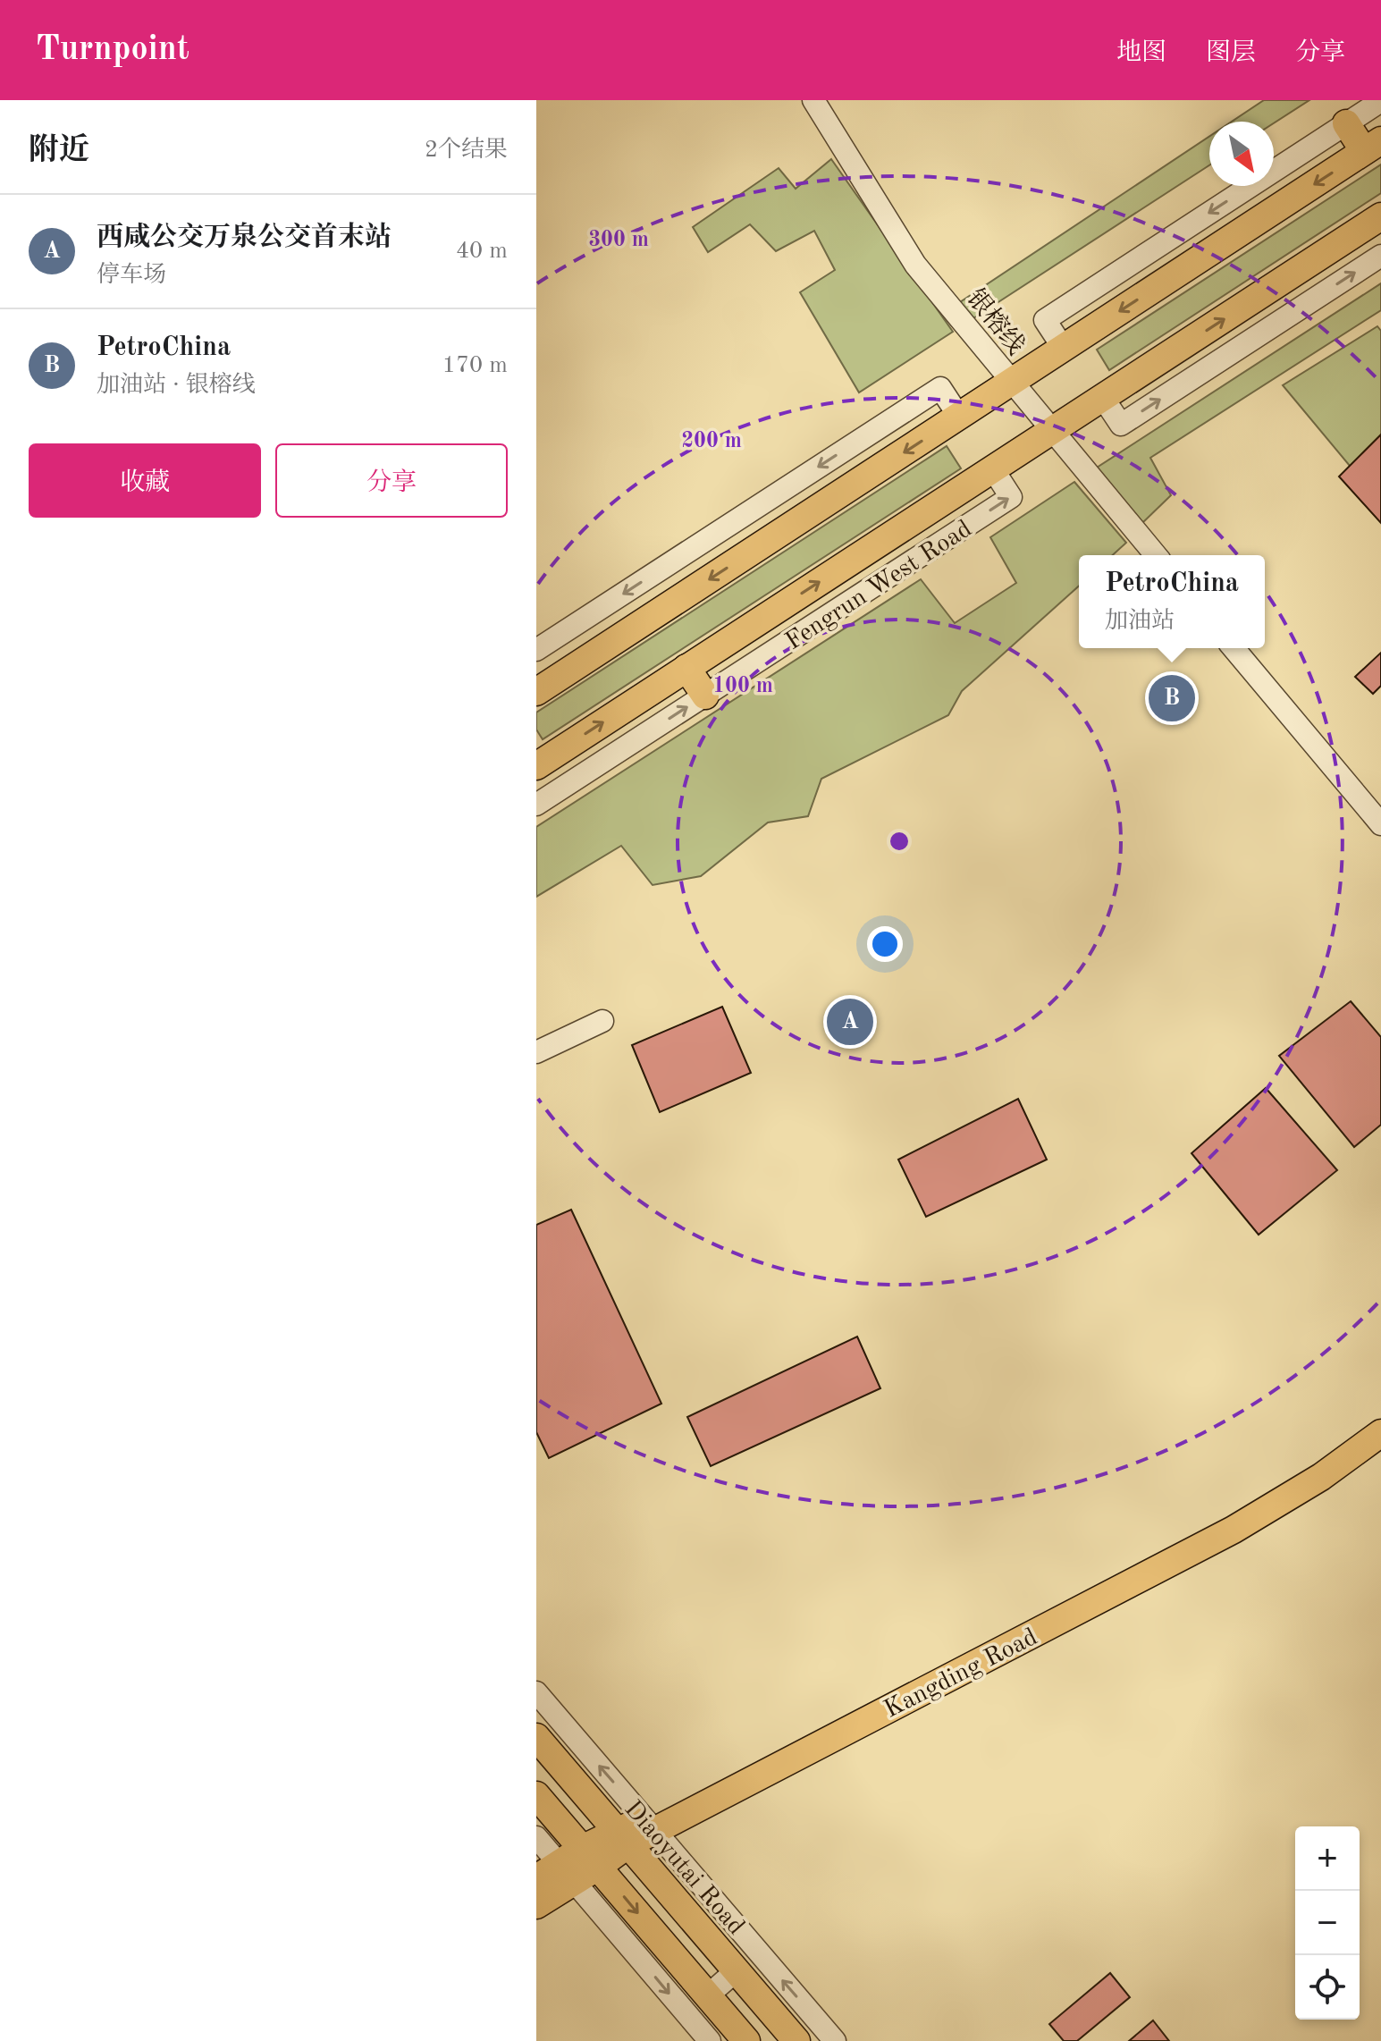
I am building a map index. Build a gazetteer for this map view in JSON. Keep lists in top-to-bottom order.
{
  "streets": {
    "main road": ["Fengrun West Road", "Kangding Road", "Diaoyutai Road"],
    "street": ["银榕线"]
  },
  "crossings": [
    ["银榕线", "Fengrun West Road"],
    ["Kangding Road", "Diaoyutai Road"]
  ],
  "north": "bottom right",
  "page": {
    "header": "Turnpoint",
    "nav": ["地图", "图层", "分享"],
    "heading": ["附近", "2个结果"],
    "list": [
      {
        "mark": "A",
        "name": "西咸公交万泉公交首末站",
        "note": "停车场",
        "value": "40 m"
      },
      {
        "mark": "B",
        "name": "PetroChina",
        "note": "加油站 · 银榕线",
        "value": "170 m"
      }
    ],
    "buttons": ["收藏", "分享"],
    "popup": ["PetroChina", "加油站"],
    "pins": ["B", "A"],
    "map_buttons": ["+", "−"]
  },
  "rings": ["300 m", "200 m", "100 m"]
}
